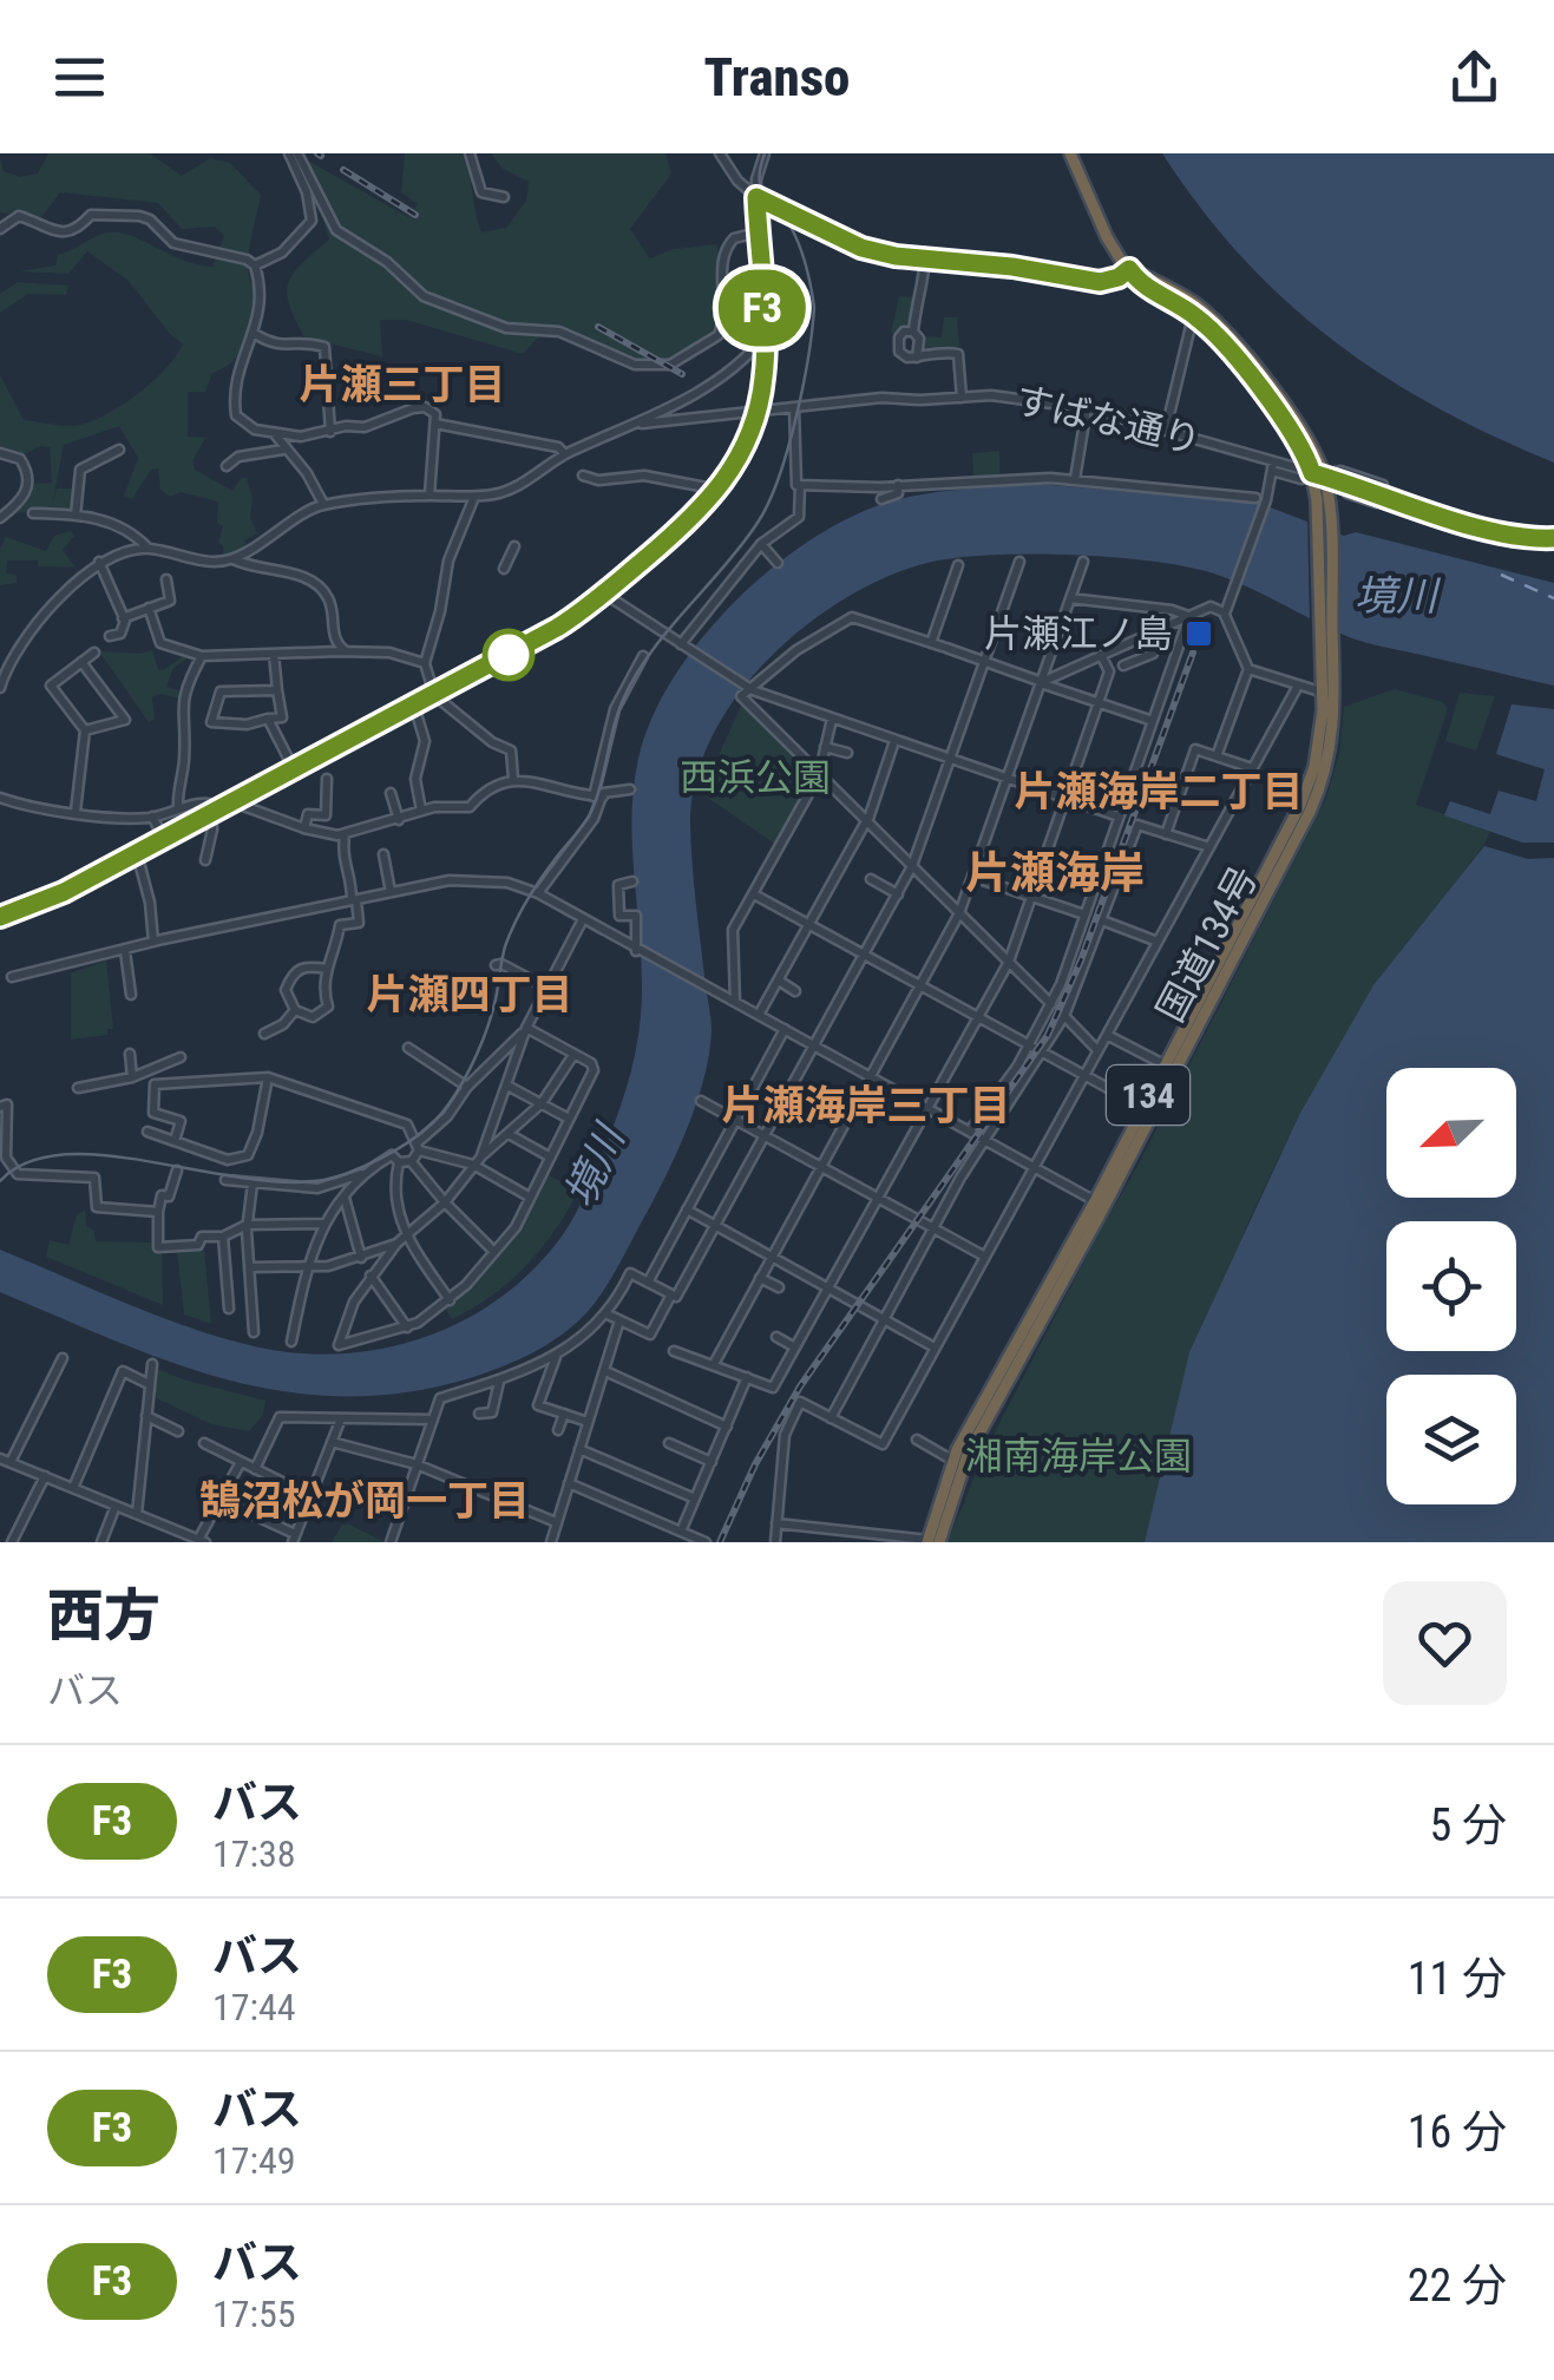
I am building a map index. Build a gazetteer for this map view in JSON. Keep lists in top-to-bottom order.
{
  "streets": {
    "highway": ["国道134号", "134"],
    "street": ["すばな通り"]
  },
  "crossings": [
    ["すばな通り", "国道134号"]
  ],
  "districts": [
    "片瀬三丁目",
    "片瀬海岸二丁目",
    "片瀬海岸",
    "片瀬四丁目",
    "片瀬海岸三丁目",
    "鵠沼松が岡一丁目"
  ],
  "water": ["境川"],
  "parks": ["西浜公園", "湘南海岸公園"],
  "places": {
    "transit": ["片瀬江ノ島"]
  },
  "lines": ["bus line F3"],
  "north": "bottom left",
  "page": {
    "header": "Transo",
    "on_map": "F3",
    "heading": ["西方", "バス"],
    "list": [
      {
        "mark": "F3",
        "name": "バス",
        "note": "17:38",
        "value": "5 分"
      },
      {
        "mark": "F3",
        "name": "バス",
        "note": "17:44",
        "value": "11 分"
      },
      {
        "mark": "F3",
        "name": "バス",
        "note": "17:49",
        "value": "16 分"
      },
      {
        "mark": "F3",
        "name": "バス",
        "note": "17:55",
        "value": "22 分"
      }
    ]
  }
}
